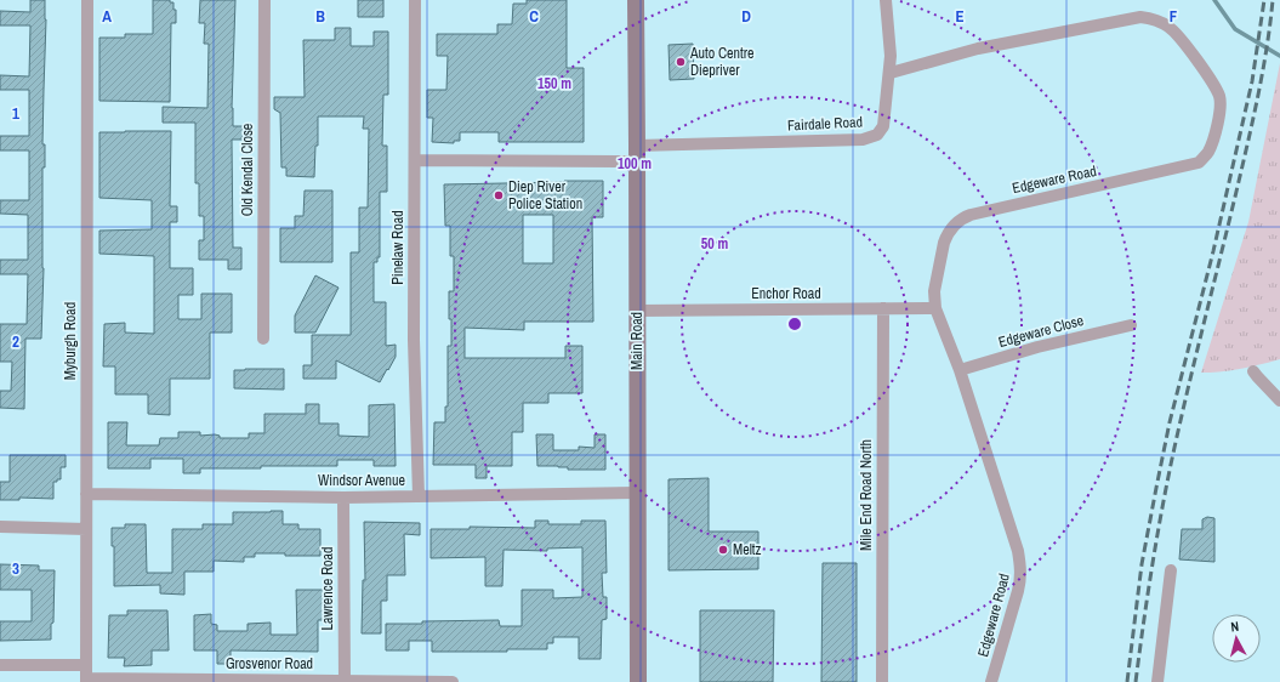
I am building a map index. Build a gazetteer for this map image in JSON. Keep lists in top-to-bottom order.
{
  "streets": {
    "main road": ["Main Road"],
    "street": [
      "Fairdale Road",
      "Old Kendal Close",
      "Edgeware Road",
      "Pinelaw Road",
      "Enchor Road",
      "Edgeware Close",
      "Myburgh Road",
      "Windsor Avenue",
      "Mile End Road North",
      "Lawrence Road",
      "Grosvenor Road"
    ]
  },
  "crossings": [
    ["Fairdale Road", "Edgeware Road"],
    ["Fairdale Road", "Pinelaw Road"],
    ["Fairdale Road", "Main Road"],
    ["Edgeware Road", "Enchor Road"],
    ["Edgeware Road", "Edgeware Close"],
    ["Pinelaw Road", "Windsor Avenue"],
    ["Enchor Road", "Main Road"],
    ["Enchor Road", "Mile End Road North"],
    ["Myburgh Road", "Windsor Avenue"],
    ["Myburgh Road", "Grosvenor Road"],
    ["Main Road", "Windsor Avenue"],
    ["Windsor Avenue", "Lawrence Road"],
    ["Lawrence Road", "Grosvenor Road"]
  ],
  "places": ["Auto Centre Diepriver", "Diep River Police Station", "Meltz"],
  "north": "top",
  "grid": {
    "columns": [
      "A",
      "B",
      "C",
      "D",
      "E",
      "F"
    ],
    "rows": ["1", "2", "3"]
  },
  "rings": ["150 m", "100 m", "50 m"]
}
